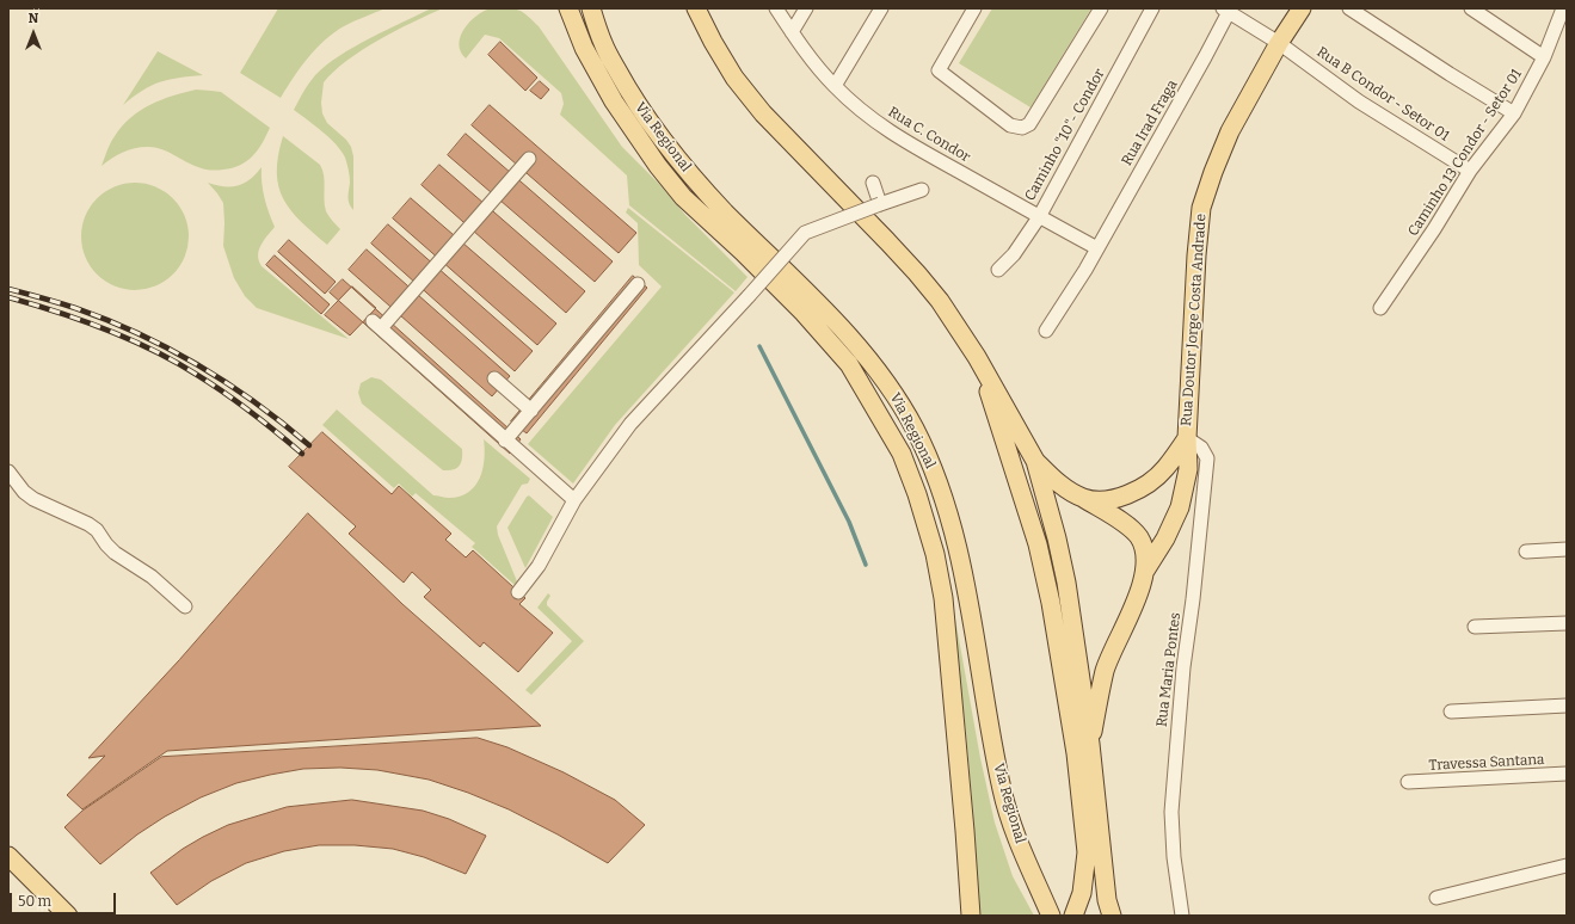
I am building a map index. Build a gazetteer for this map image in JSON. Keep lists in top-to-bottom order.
{
  "streets": {
    "main road": ["Via Regional", "Rua Doutor Jorge Costa Andrade"],
    "street": [
      "Rua B Condor - Setor 01",
      "Rua Irad Fraga",
      "Rua C. Condor",
      "Caminho \"10\"- Condor",
      "Caminho 13 Condor - Setor 01",
      "Rua Maria Pontes",
      "Travessa Santana"
    ]
  },
  "crossings": [
    ["Rua B Condor - Setor 01", "Rua Irad Fraga"],
    ["Rua B Condor - Setor 01", "Caminho 13 Condor - Setor 01"],
    ["Rua B Condor - Setor 01", "Rua Doutor Jorge Costa Andrade"],
    ["Rua Irad Fraga", "Rua C. Condor"],
    ["Rua C. Condor", "Caminho \"10\"- Condor"],
    ["Rua Doutor Jorge Costa Andrade", "Rua Maria Pontes"]
  ],
  "scale_bar": "50 m",
  "north": "top"
}
